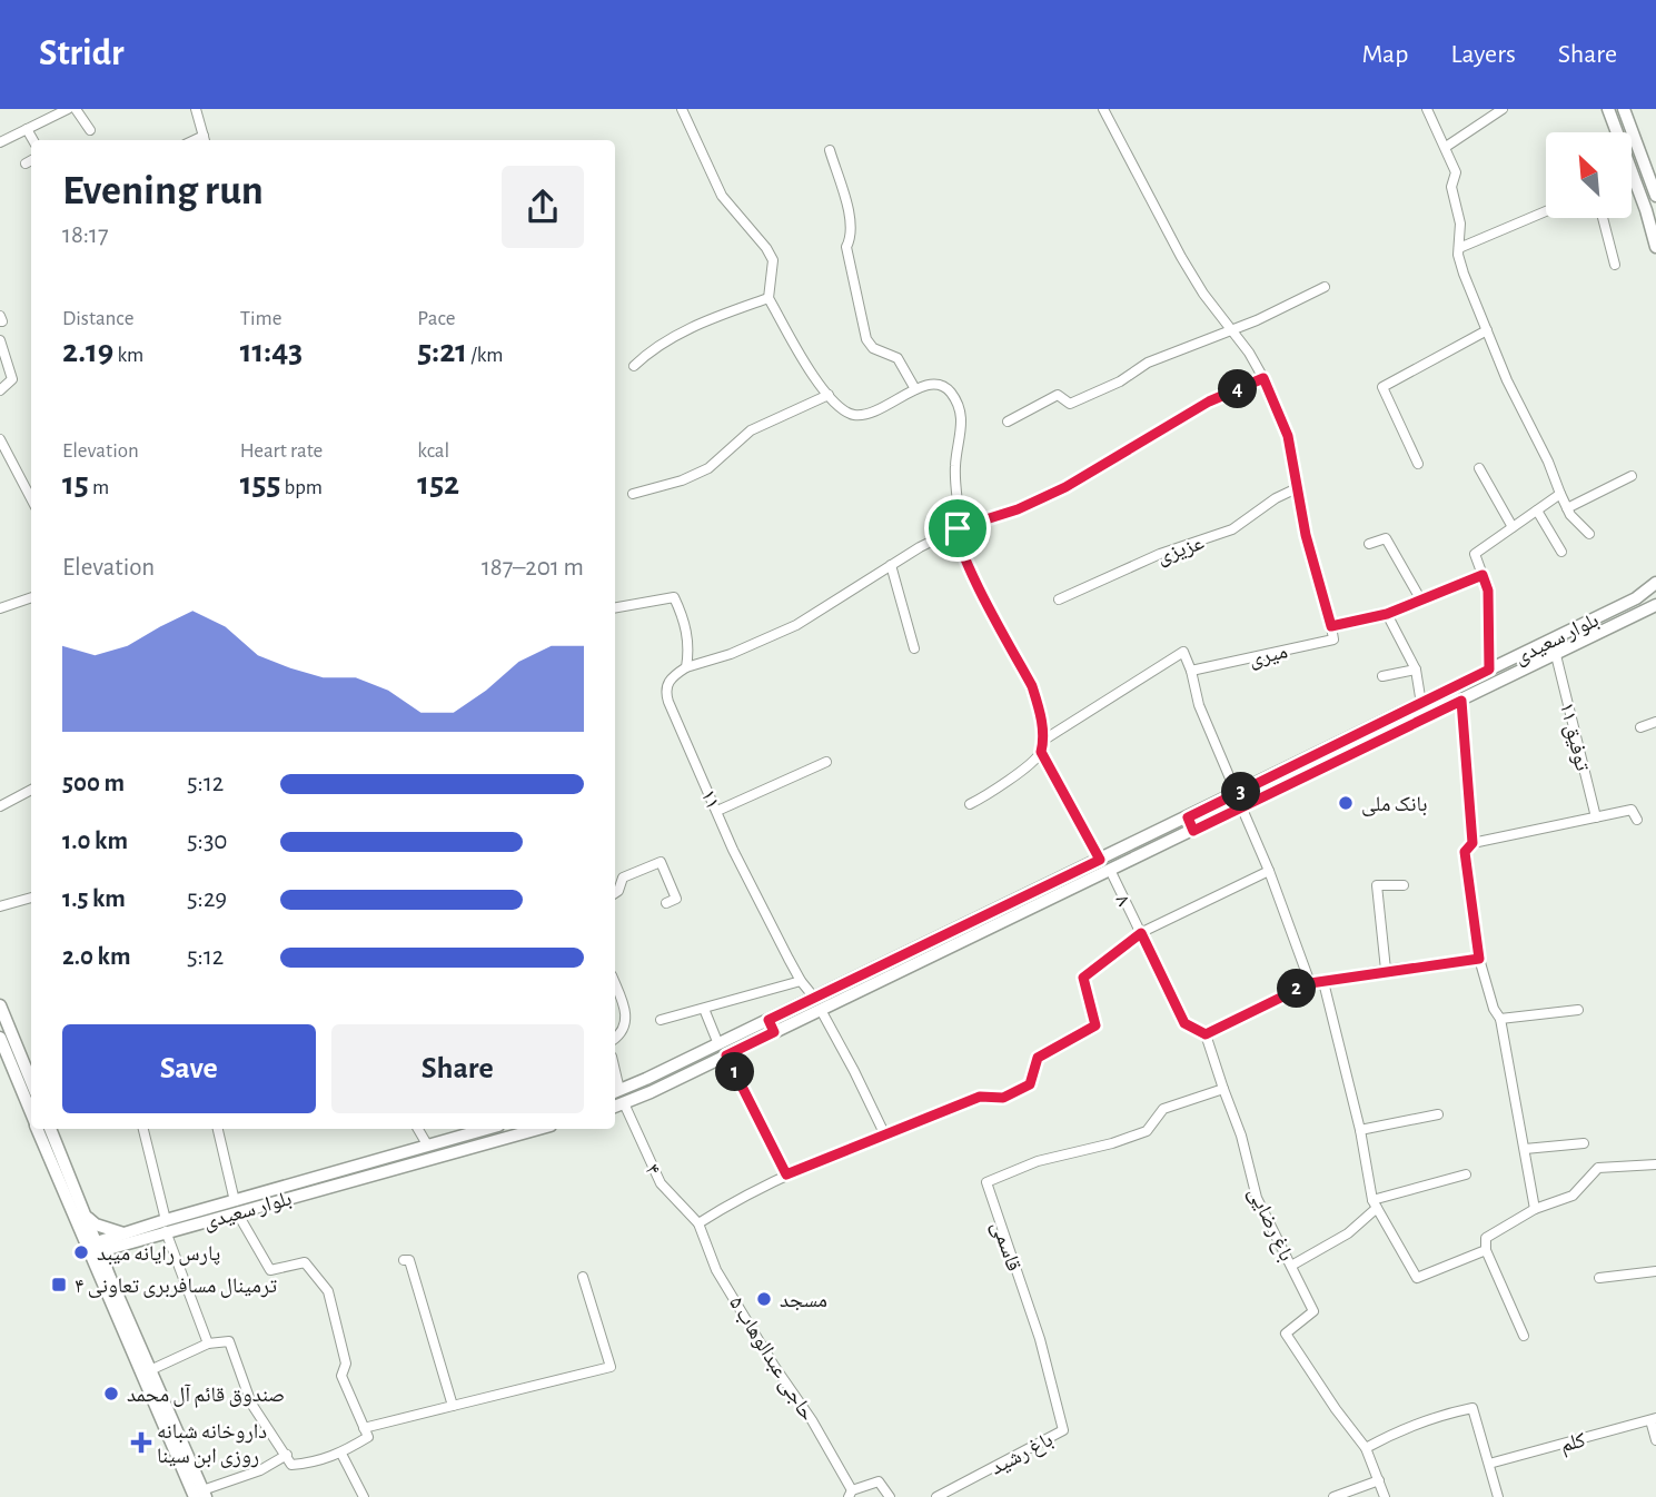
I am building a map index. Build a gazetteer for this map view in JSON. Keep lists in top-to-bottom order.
{
  "streets": {
    "main road": ["بلوار سعیدی"],
    "street": [
      "عزیزی",
      "میری",
      "توفیق ۱۱",
      "۱۱",
      "۸",
      "۴",
      "باغ رضایی",
      "قاسمی",
      "حاجی عبدالوهاب ۵",
      "کلم",
      "باغ رشید"
    ]
  },
  "crossings": [
    ["بلوار سعیدی", "توفیق ۱۱"],
    ["بلوار سعیدی", "۱۱"],
    ["بلوار سعیدی", "۸"],
    ["بلوار سعیدی", "۴"],
    ["۴", "حاجی عبدالوهاب ۵"],
    ["باغ رضایی", "قاسمی"],
    ["قاسمی", "باغ رشید"]
  ],
  "places": {
    "other": [
      "بانک ملی",
      "پارس رایانه میبد",
      "مسجد",
      "صندوق قائم آل محمد"
    ],
    "transit": ["ترمینال مسافربری تعاونی ۴"],
    "health": ["داروخانه شبانه روزی ابن سینا"]
  },
  "north": "top left",
  "page": {
    "header": "Stridr",
    "nav": ["Map", "Layers", "Share"],
    "heading": ["Evening run", "18:17"],
    "stats": [
      ["Distance", "2.19 km"],
      ["Time", "11:43"],
      ["Pace", "5:21 /km"],
      ["Elevation", "15 m"],
      ["Heart rate", "155 bpm"],
      ["kcal", "152"]
    ],
    "pins": [
      "4",
      "3",
      "2",
      "1"
    ],
    "chart": ["Elevation", "187–201 m"],
    "list": [
      {
        "name": "500 m",
        "note": "5:12"
      },
      {
        "name": "1.0 km",
        "note": "5:30"
      },
      {
        "name": "1.5 km",
        "note": "5:29"
      },
      {
        "name": "2.0 km",
        "note": "5:12"
      }
    ],
    "buttons": ["Save", "Share"]
  }
}
